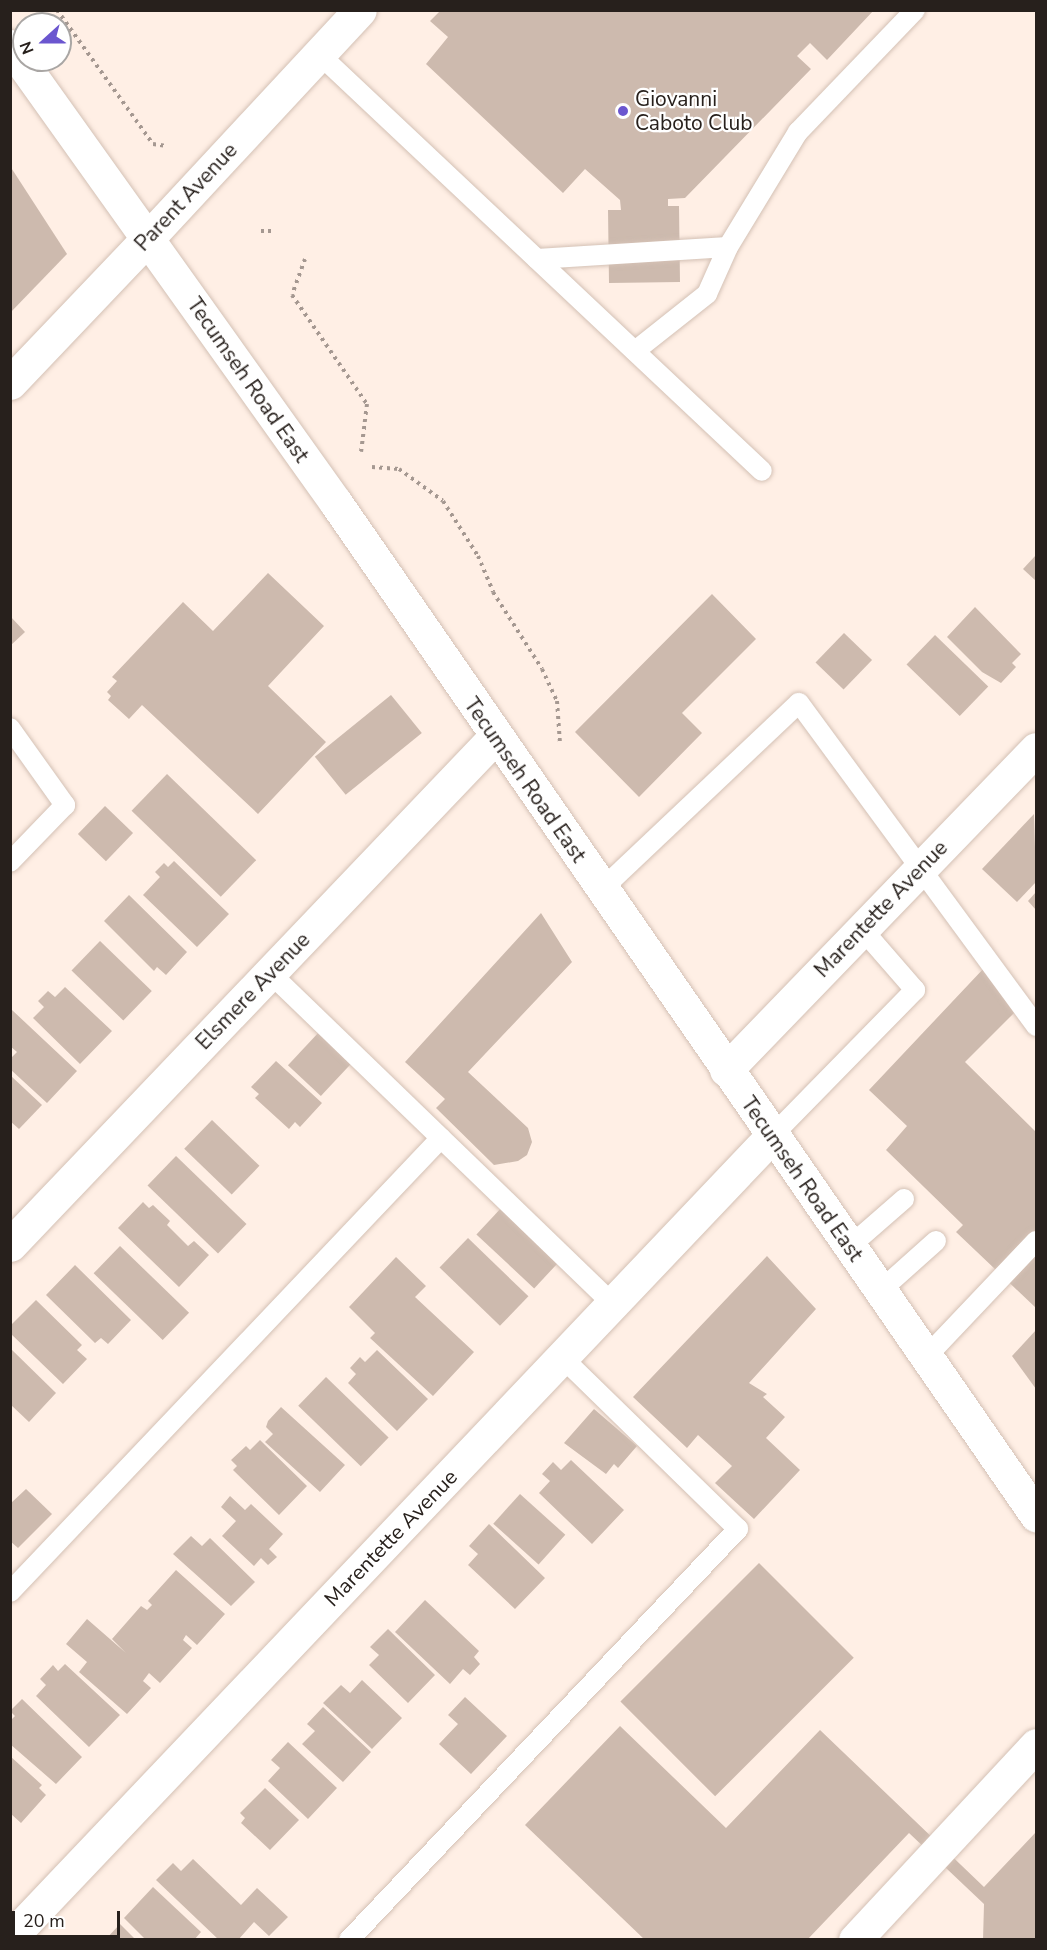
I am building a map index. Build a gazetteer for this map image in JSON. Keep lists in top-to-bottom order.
{
  "streets": {
    "street": [
      "Parent Avenue",
      "Tecumseh Road East",
      "Marentette Avenue",
      "Elsmere Avenue"
    ]
  },
  "crossings": [
    ["Parent Avenue", "Tecumseh Road East"],
    ["Tecumseh Road East", "Marentette Avenue"],
    ["Tecumseh Road East", "Elsmere Avenue"]
  ],
  "places": ["Giovanni Caboto Club"],
  "scale_bar": "20 m",
  "north": "left"
}
